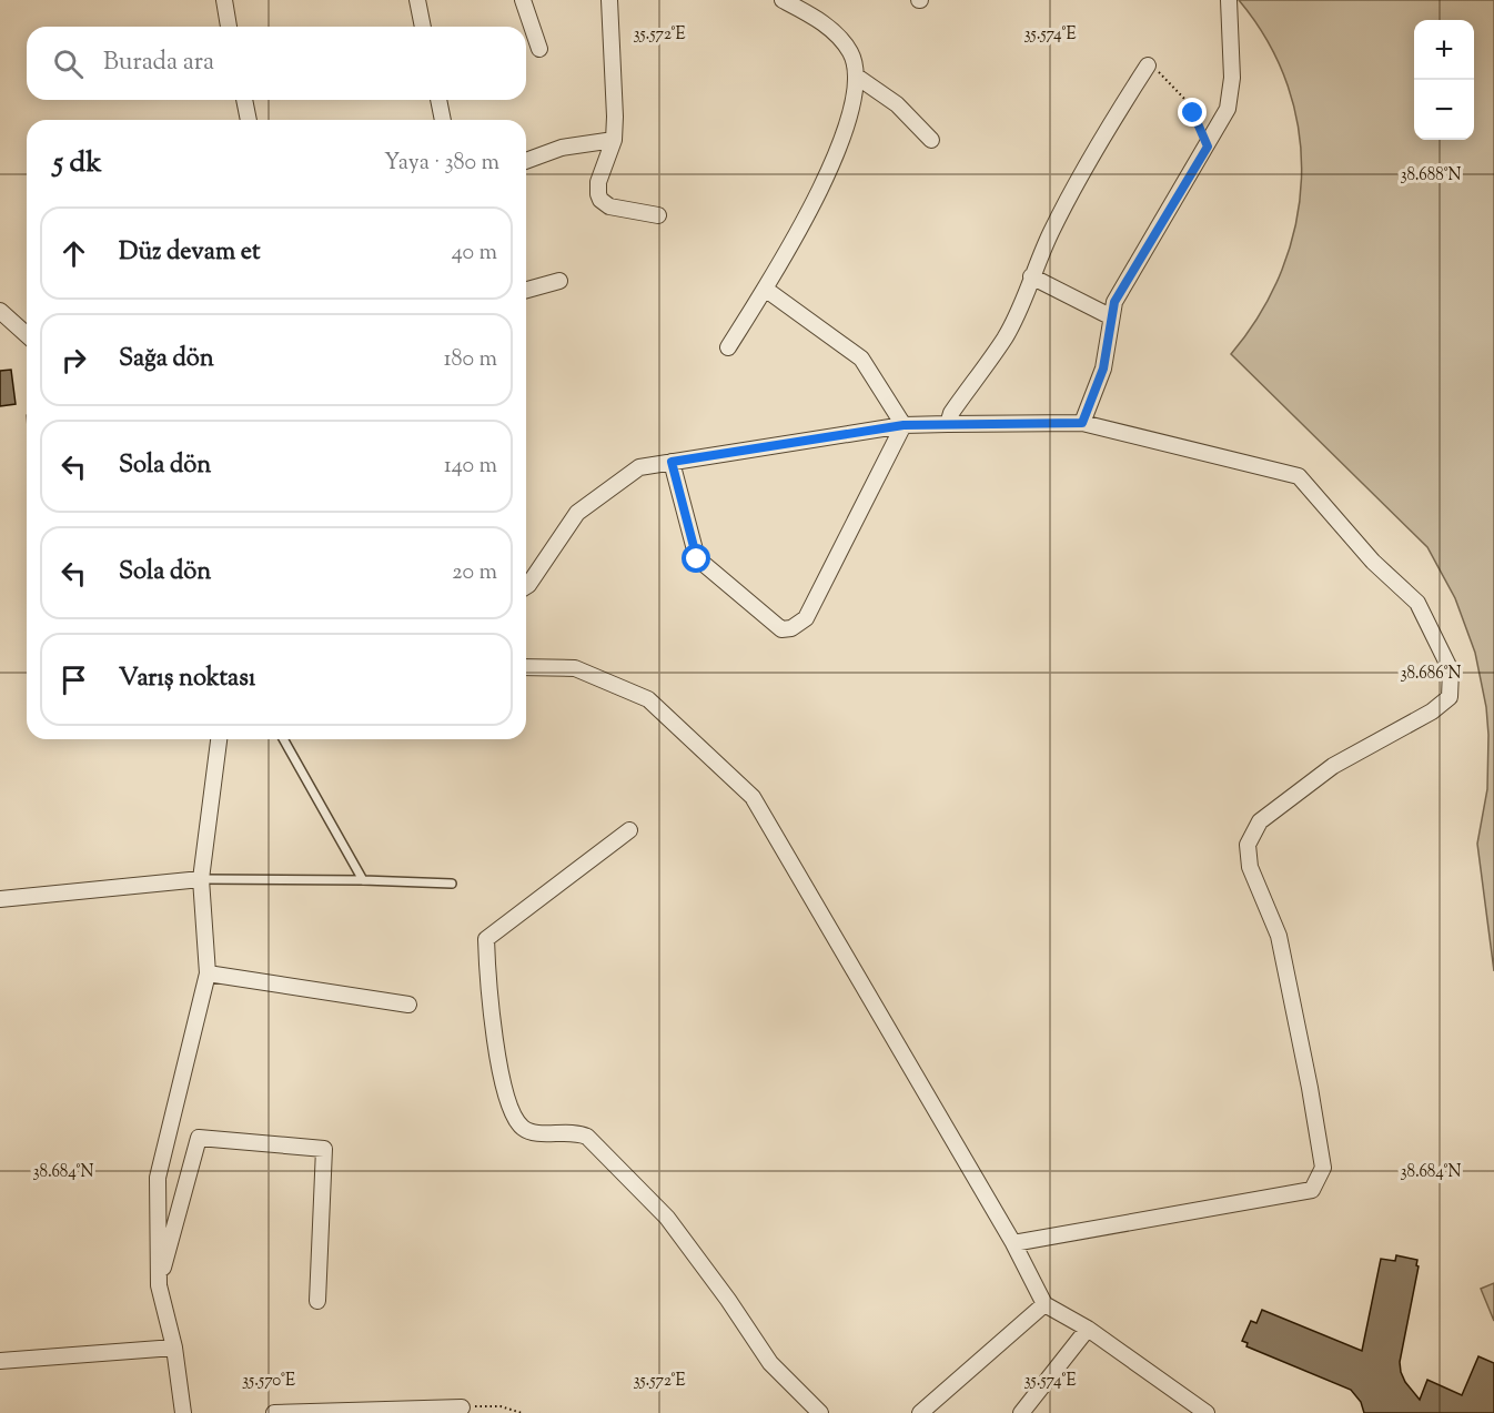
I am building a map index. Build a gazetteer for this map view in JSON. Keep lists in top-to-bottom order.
{
  "page": {
    "map_buttons": ["+", "−"],
    "search": "Burada ara",
    "heading": ["5 dk", "Yaya · 380 m"],
    "list": [
      ["Düz devam et", "40 m"],
      ["Sağa dön", "180 m"],
      ["Sola dön", "140 m"],
      ["Sola dön", "20 m"],
      "Varış noktası"
    ]
  },
  "coordinates": [
    "35.572°E",
    "35.574°E",
    "38.688°N",
    "38.686°N",
    "38.684°N",
    "35.570°E"
  ]
}
